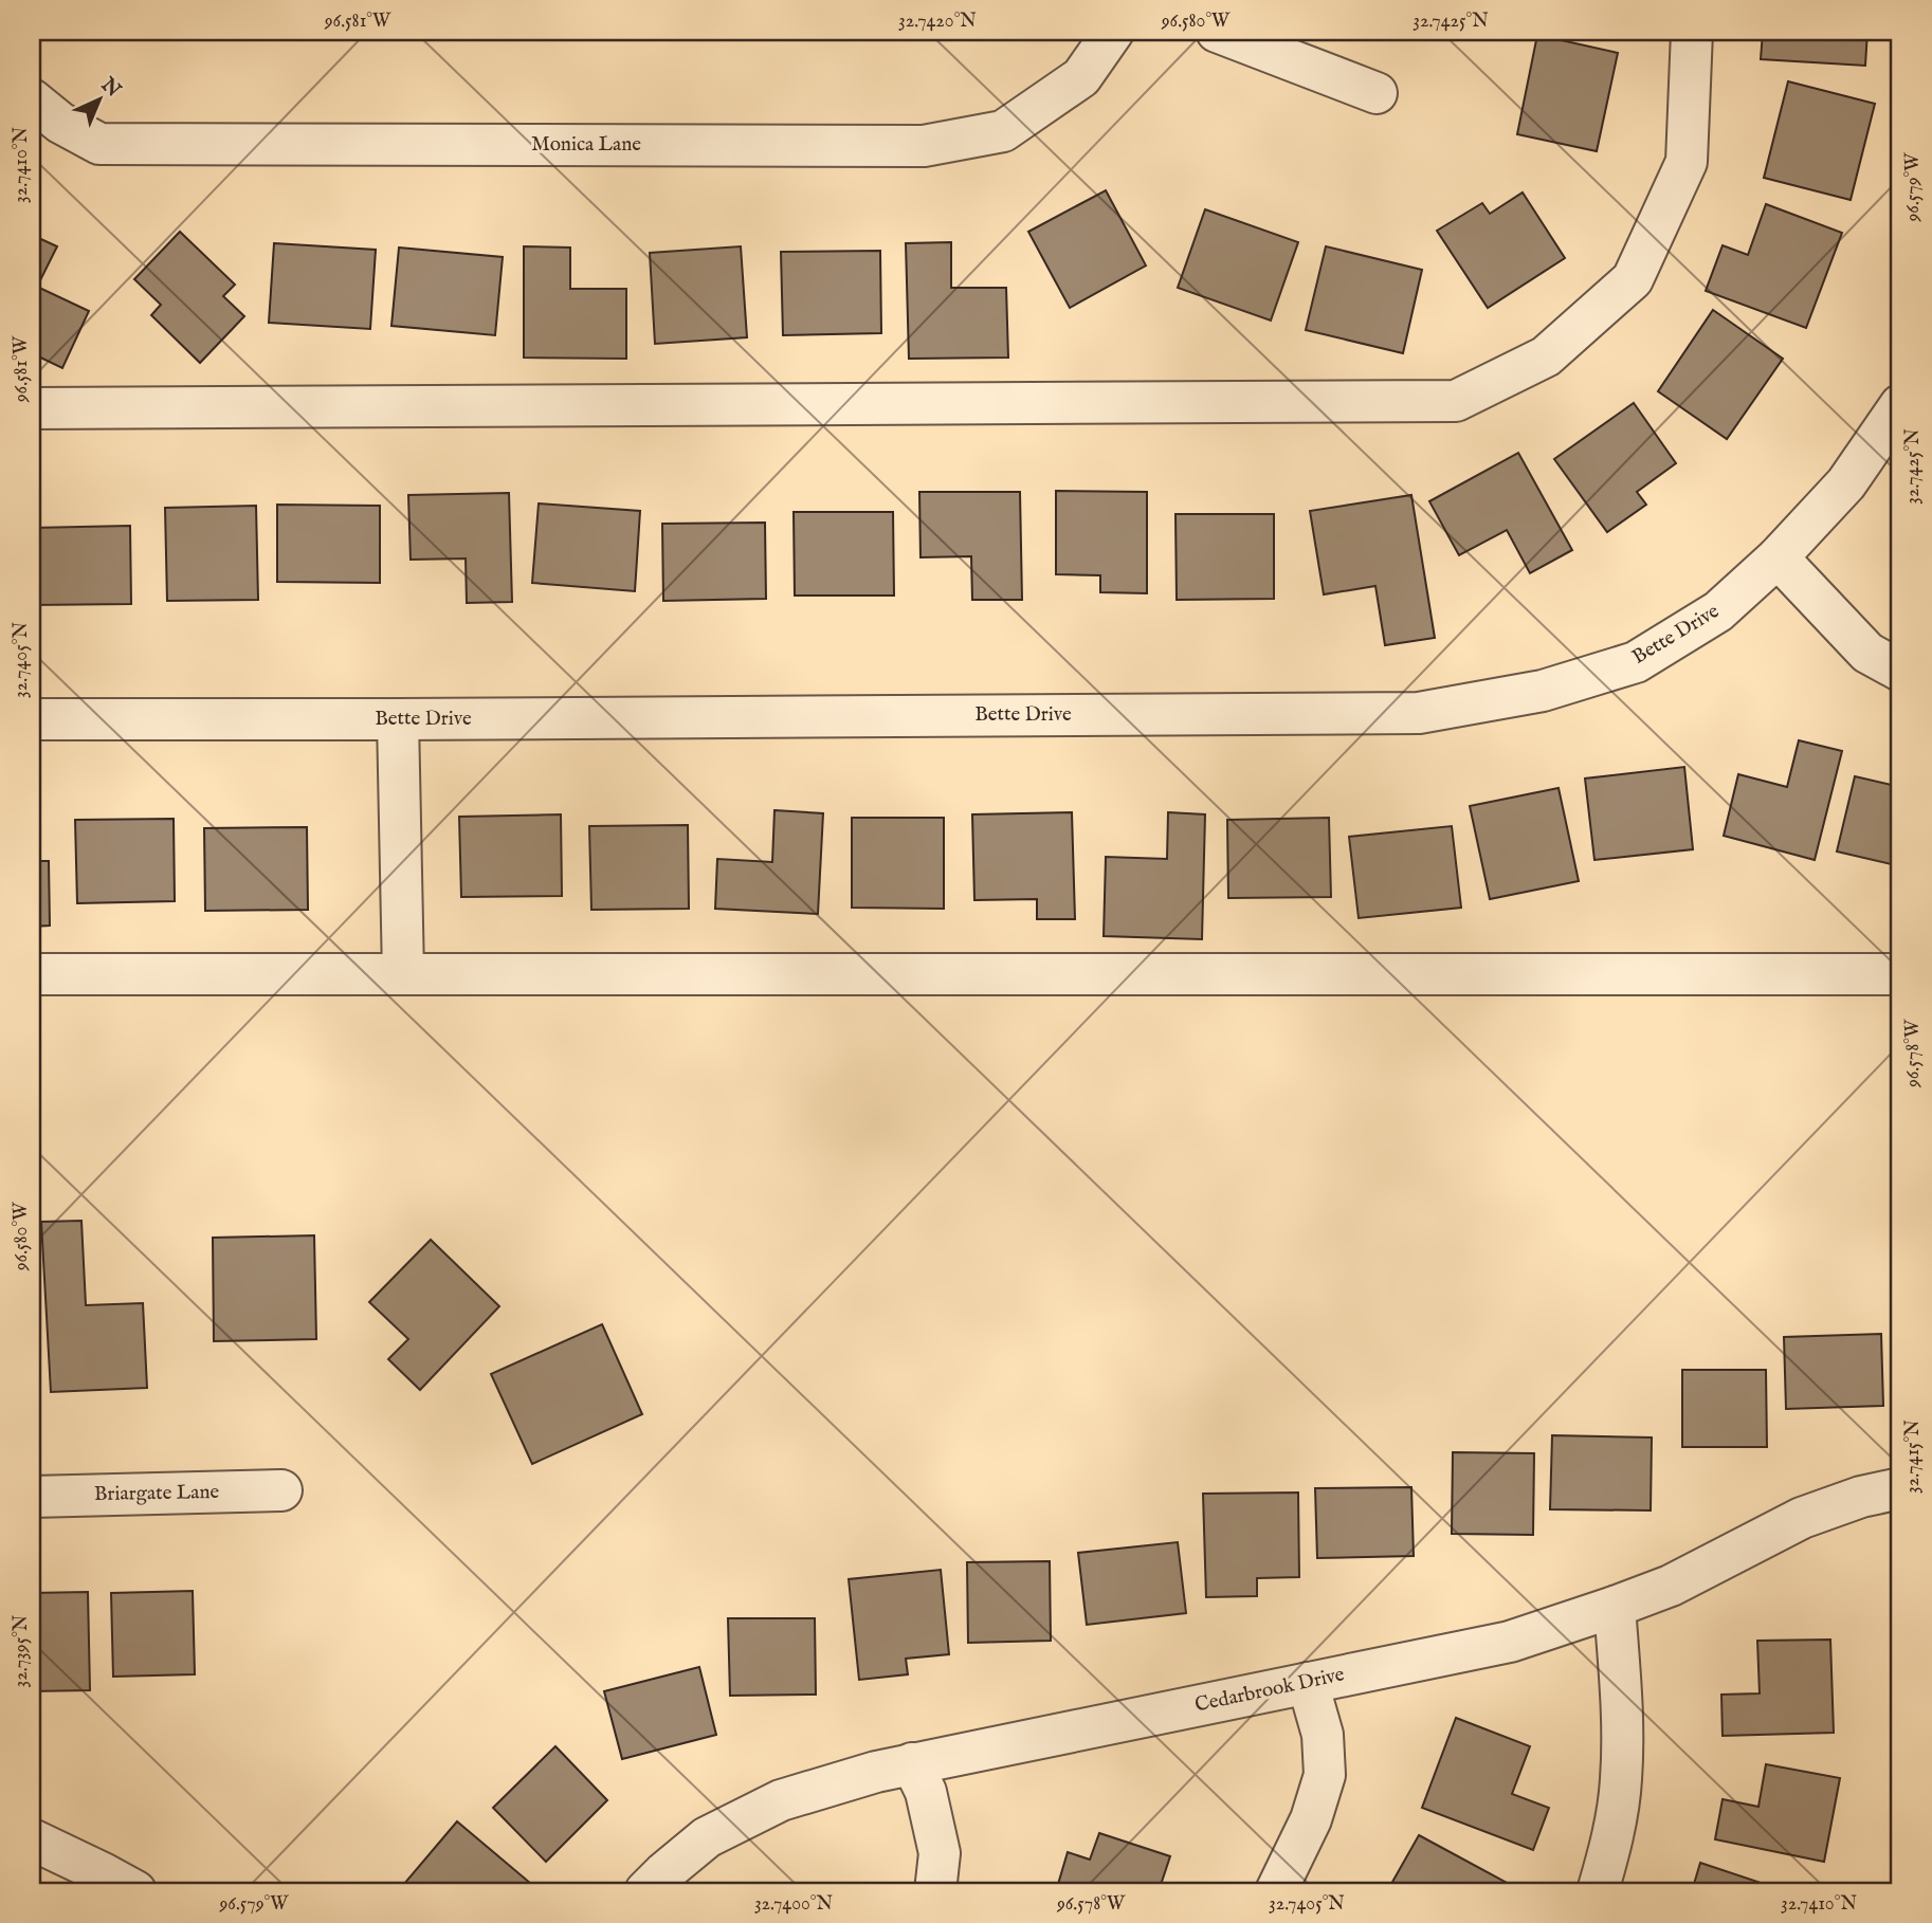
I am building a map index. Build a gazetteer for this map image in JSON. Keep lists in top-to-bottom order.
{
  "streets": {
    "street": [
      "Monica Lane",
      "Bette Drive",
      "Briargate Lane",
      "Cedarbrook Drive"
    ]
  },
  "north": "top right",
  "coordinates": [
    "96.581°W",
    "32.7420°N",
    "96.580°W",
    "32.7425°N",
    "32.7410°N",
    "96.579°W",
    "32.7405°N",
    "96.578°W",
    "32.7415°N",
    "32.7395°N",
    "32.7400°N"
  ]
}
